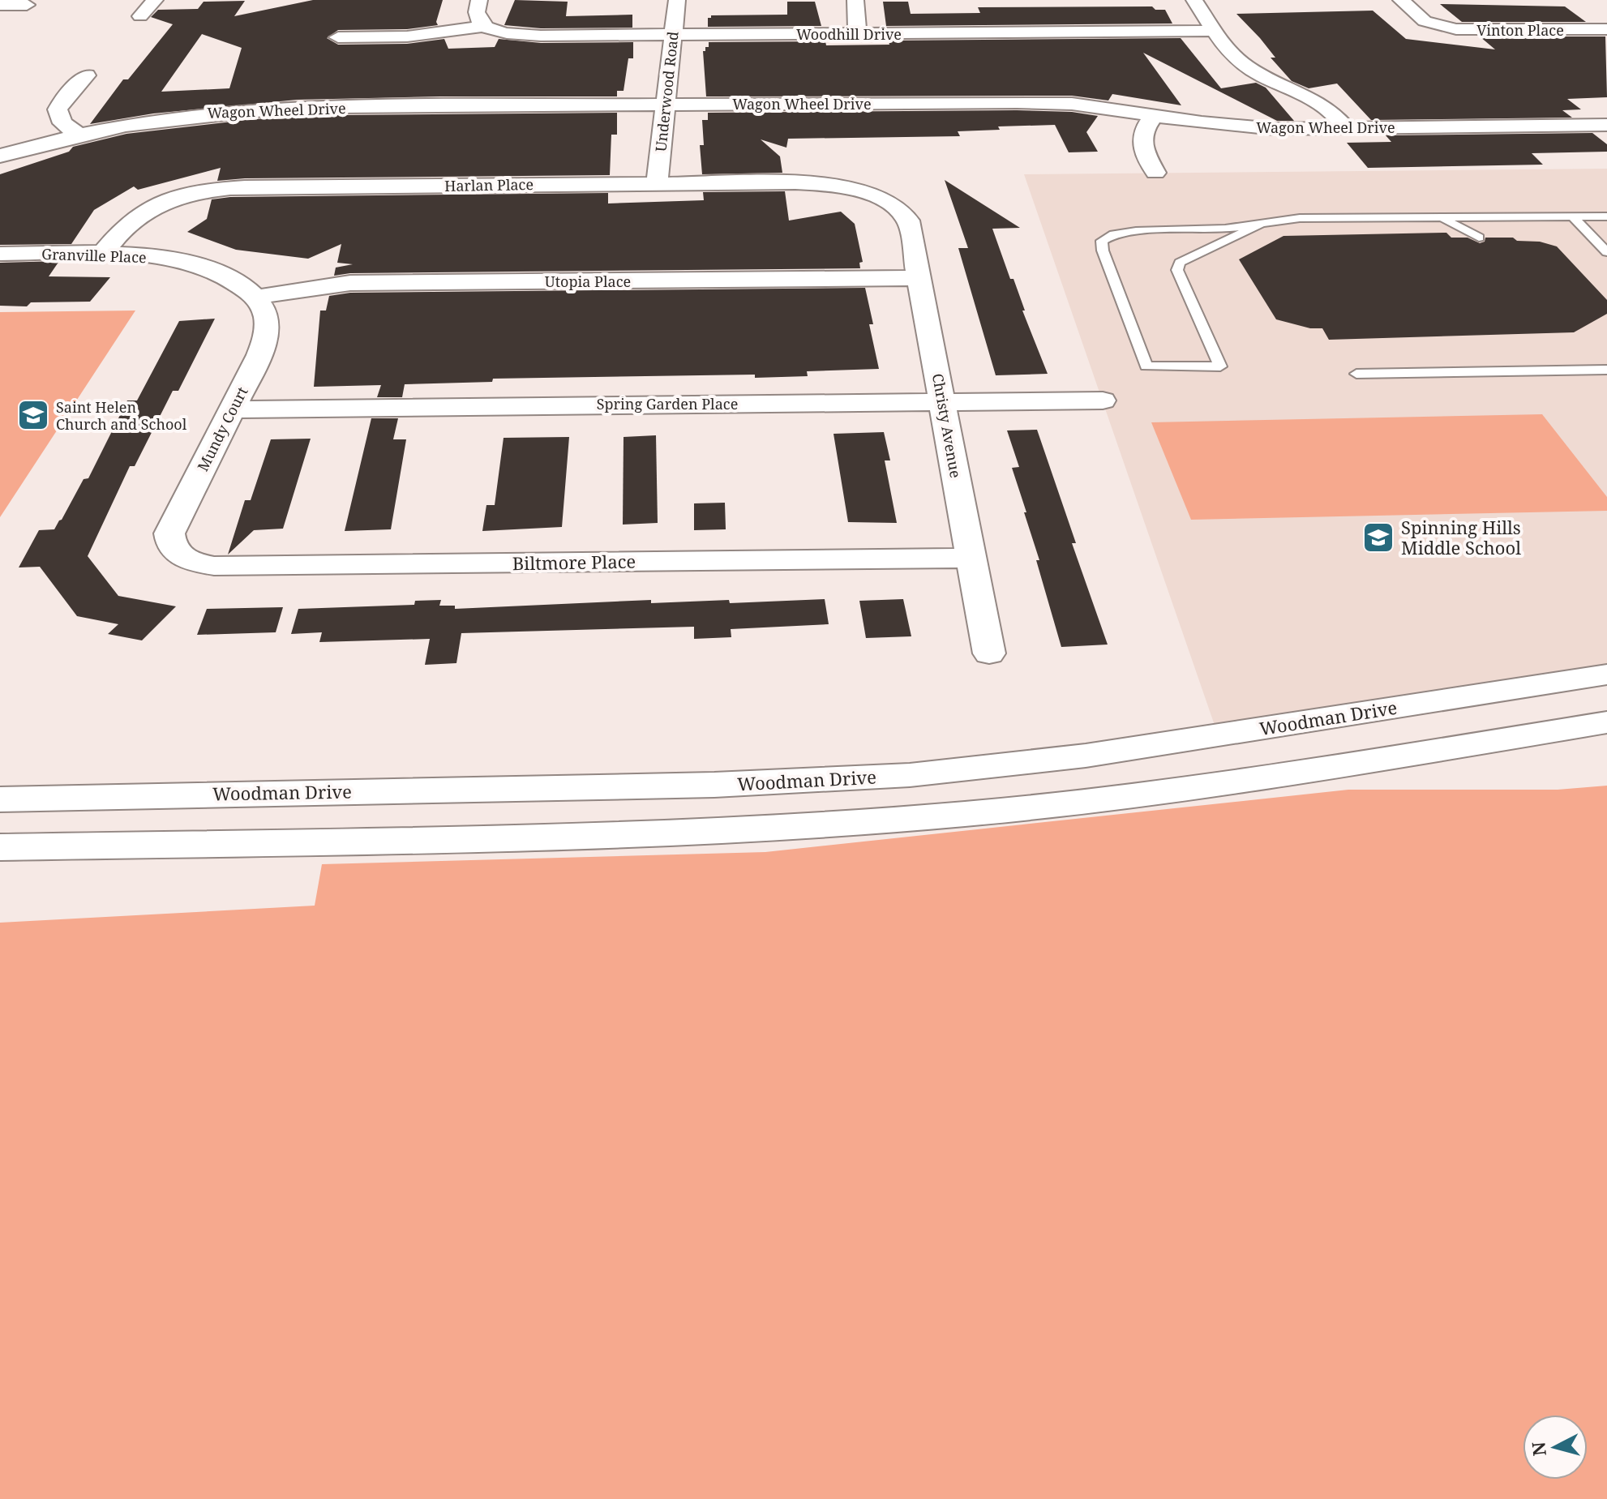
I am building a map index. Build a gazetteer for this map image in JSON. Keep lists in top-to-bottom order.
{
  "streets": {
    "street": [
      "Vinton Place",
      "Woodhill Drive",
      "Underwood Road",
      "Wagon Wheel Drive",
      "Harlan Place",
      "Granville Place",
      "Utopia Place",
      "Spring Garden Place",
      "Christy Avenue",
      "Mundy Court",
      "Biltmore Place",
      "Woodman Drive"
    ]
  },
  "crossings": [
    ["Woodhill Drive", "Underwood Road"],
    ["Underwood Road", "Wagon Wheel Drive"],
    ["Underwood Road", "Harlan Place"],
    ["Harlan Place", "Granville Place"],
    ["Harlan Place", "Christy Avenue"],
    ["Granville Place", "Utopia Place"],
    ["Granville Place", "Mundy Court"],
    ["Utopia Place", "Christy Avenue"],
    ["Utopia Place", "Mundy Court"],
    ["Spring Garden Place", "Christy Avenue"],
    ["Spring Garden Place", "Mundy Court"],
    ["Christy Avenue", "Biltmore Place"],
    ["Mundy Court", "Biltmore Place"]
  ],
  "places": {
    "school or university": ["Saint Helen Church and School", "Spinning Hills Middle School"]
  },
  "north": "left"
}
